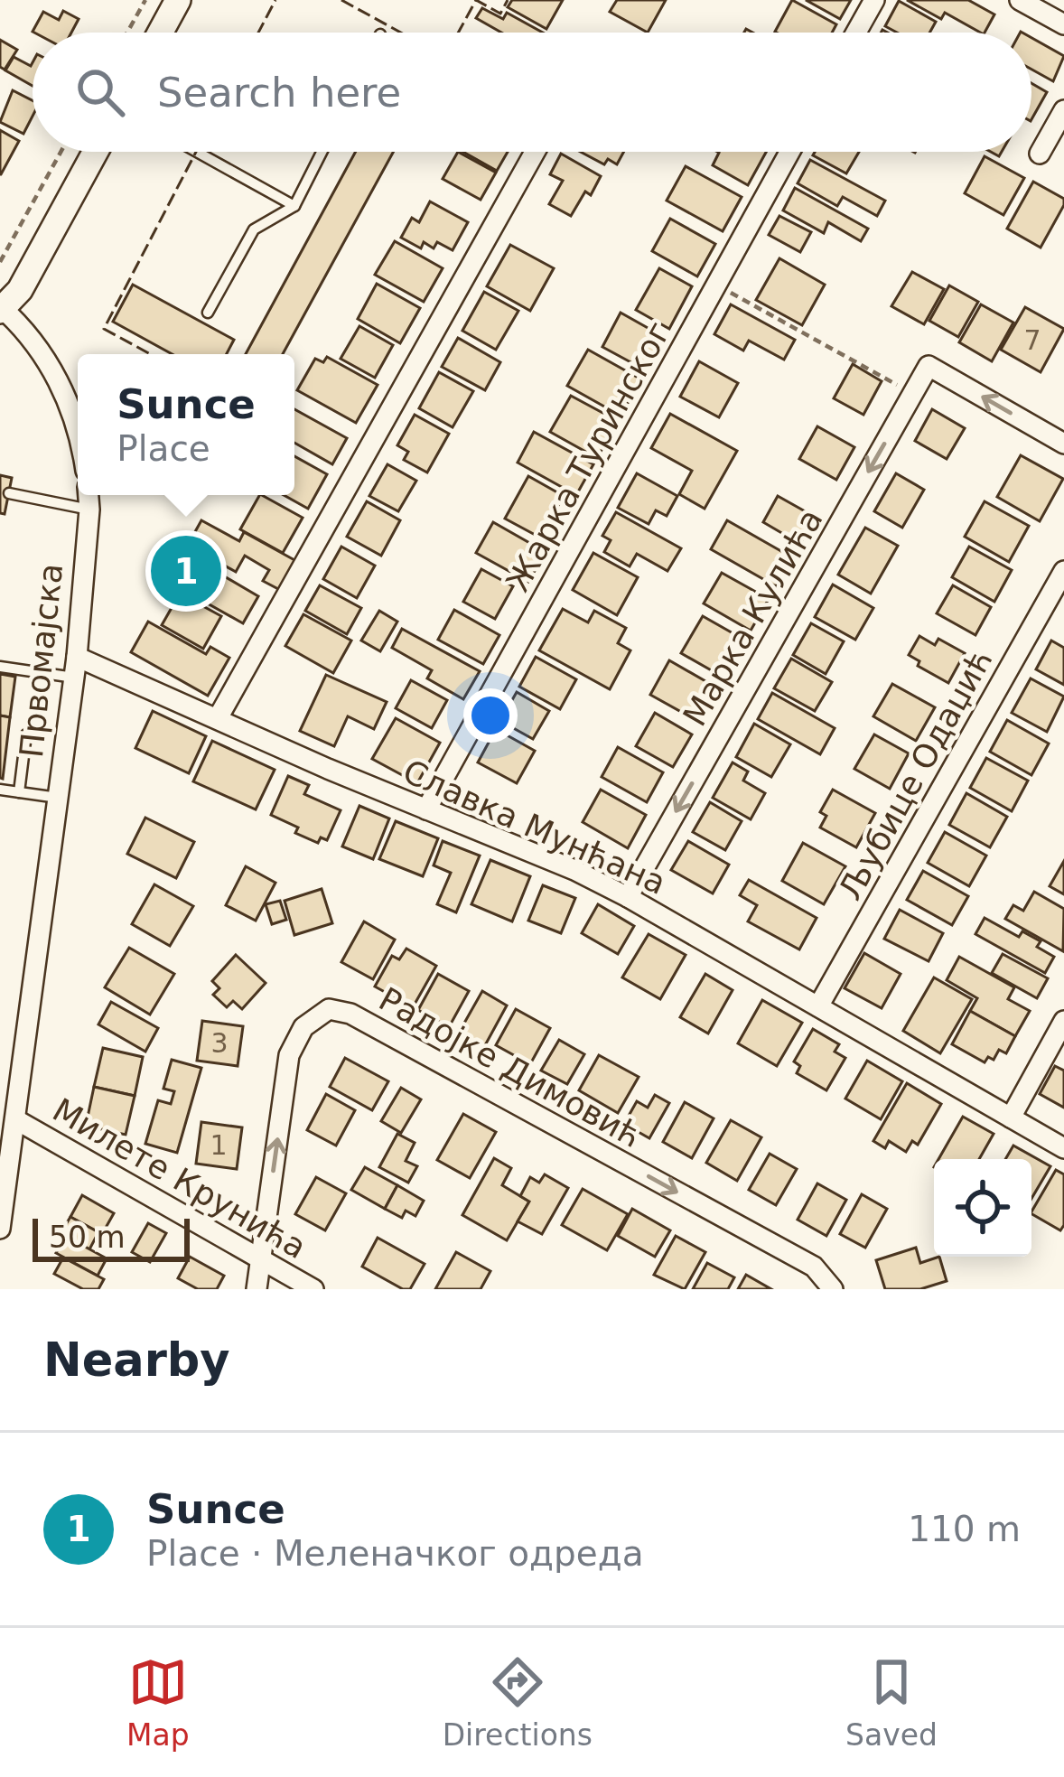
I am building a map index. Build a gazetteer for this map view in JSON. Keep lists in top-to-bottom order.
{
  "streets": {
    "street": [
      "Жарка Туринског",
      "Марка Кулића",
      "Првомајска",
      "Љубице Одаџић",
      "Славка Мунћана",
      "Радојке Димовић",
      "Милете Крунића"
    ]
  },
  "crossings": [
    ["Жарка Туринског", "Славка Мунћана"],
    ["Марка Кулића", "Славка Мунћана"],
    ["Првомајска", "Славка Мунћана"],
    ["Првомајска", "Милете Крунића"],
    ["Љубице Одаџић", "Славка Мунћана"],
    ["Радојке Димовић", "Милете Крунића"]
  ],
  "one_way": ["Марка Кулића"],
  "house_numbers": ["7", "3", "1"],
  "scale_bar": "50 m",
  "page": {
    "search": "Search here",
    "popup": ["Sunce", "Place"],
    "pins": "1",
    "scale": "50 m",
    "heading": "Nearby",
    "list": [
      {
        "mark": "1",
        "name": "Sunce",
        "note": "Place · Меленачког одреда",
        "value": "110 m"
      }
    ],
    "nav": ["Map", "Directions", "Saved"]
  }
}
